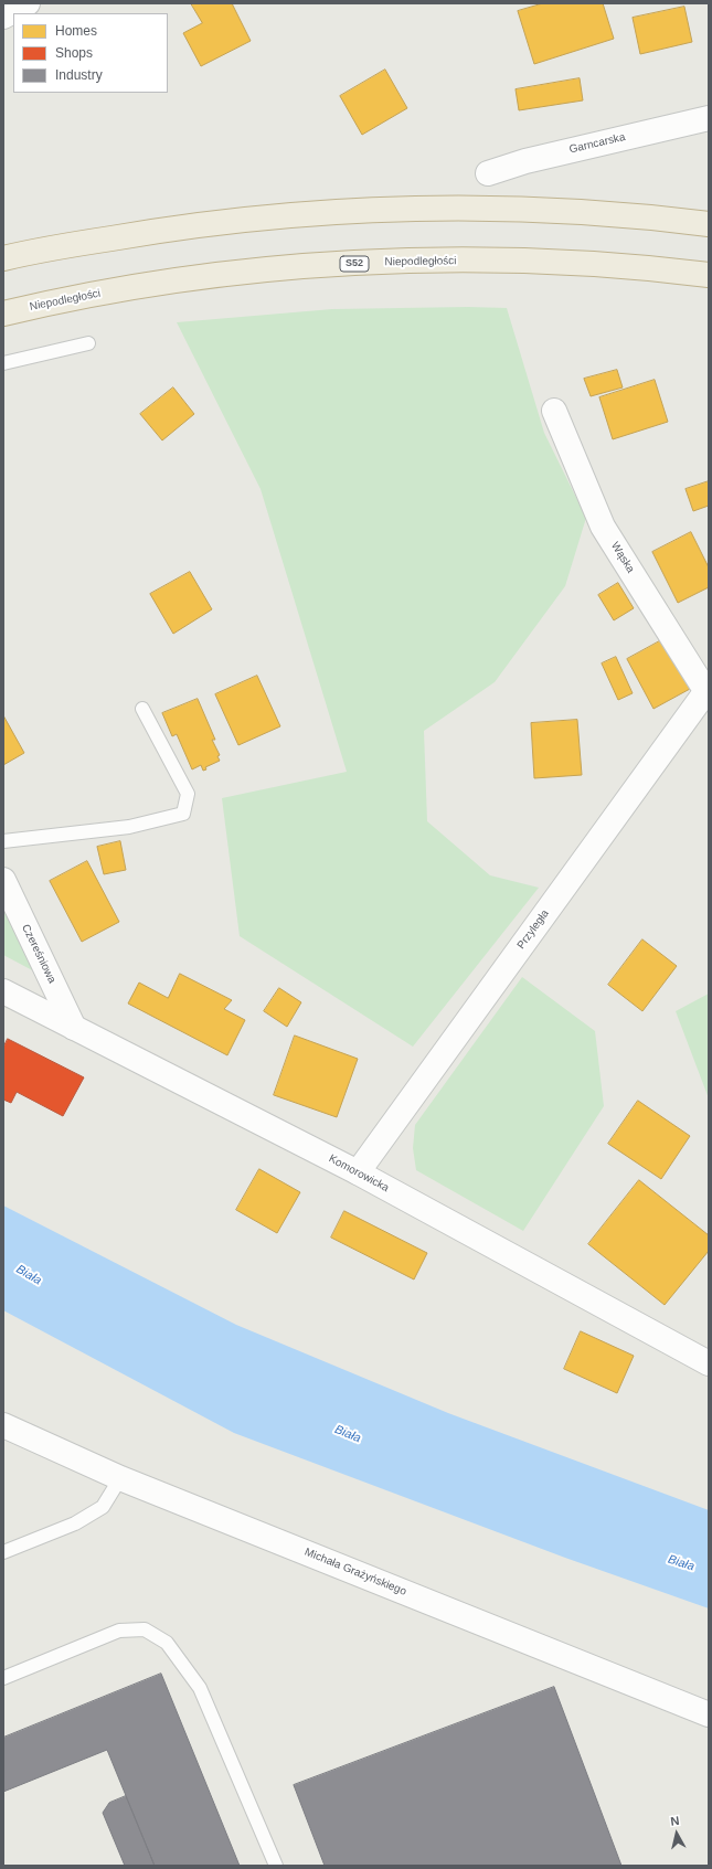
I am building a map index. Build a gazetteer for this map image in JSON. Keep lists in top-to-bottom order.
{
  "streets": {
    "highway": ["Niepodległości", "S52"],
    "street": [
      "Garncarska",
      "Wąska",
      "Przyległa",
      "Czereśniowa",
      "Komorowicka",
      "Michała Grażyńskiego"
    ]
  },
  "crossings": [
    ["Wąska", "Przyległa"],
    ["Przyległa", "Komorowicka"],
    ["Czereśniowa", "Komorowicka"]
  ],
  "water": ["Biała"],
  "legend": ["Homes", "Shops", "Industry"],
  "north": "top"
}
